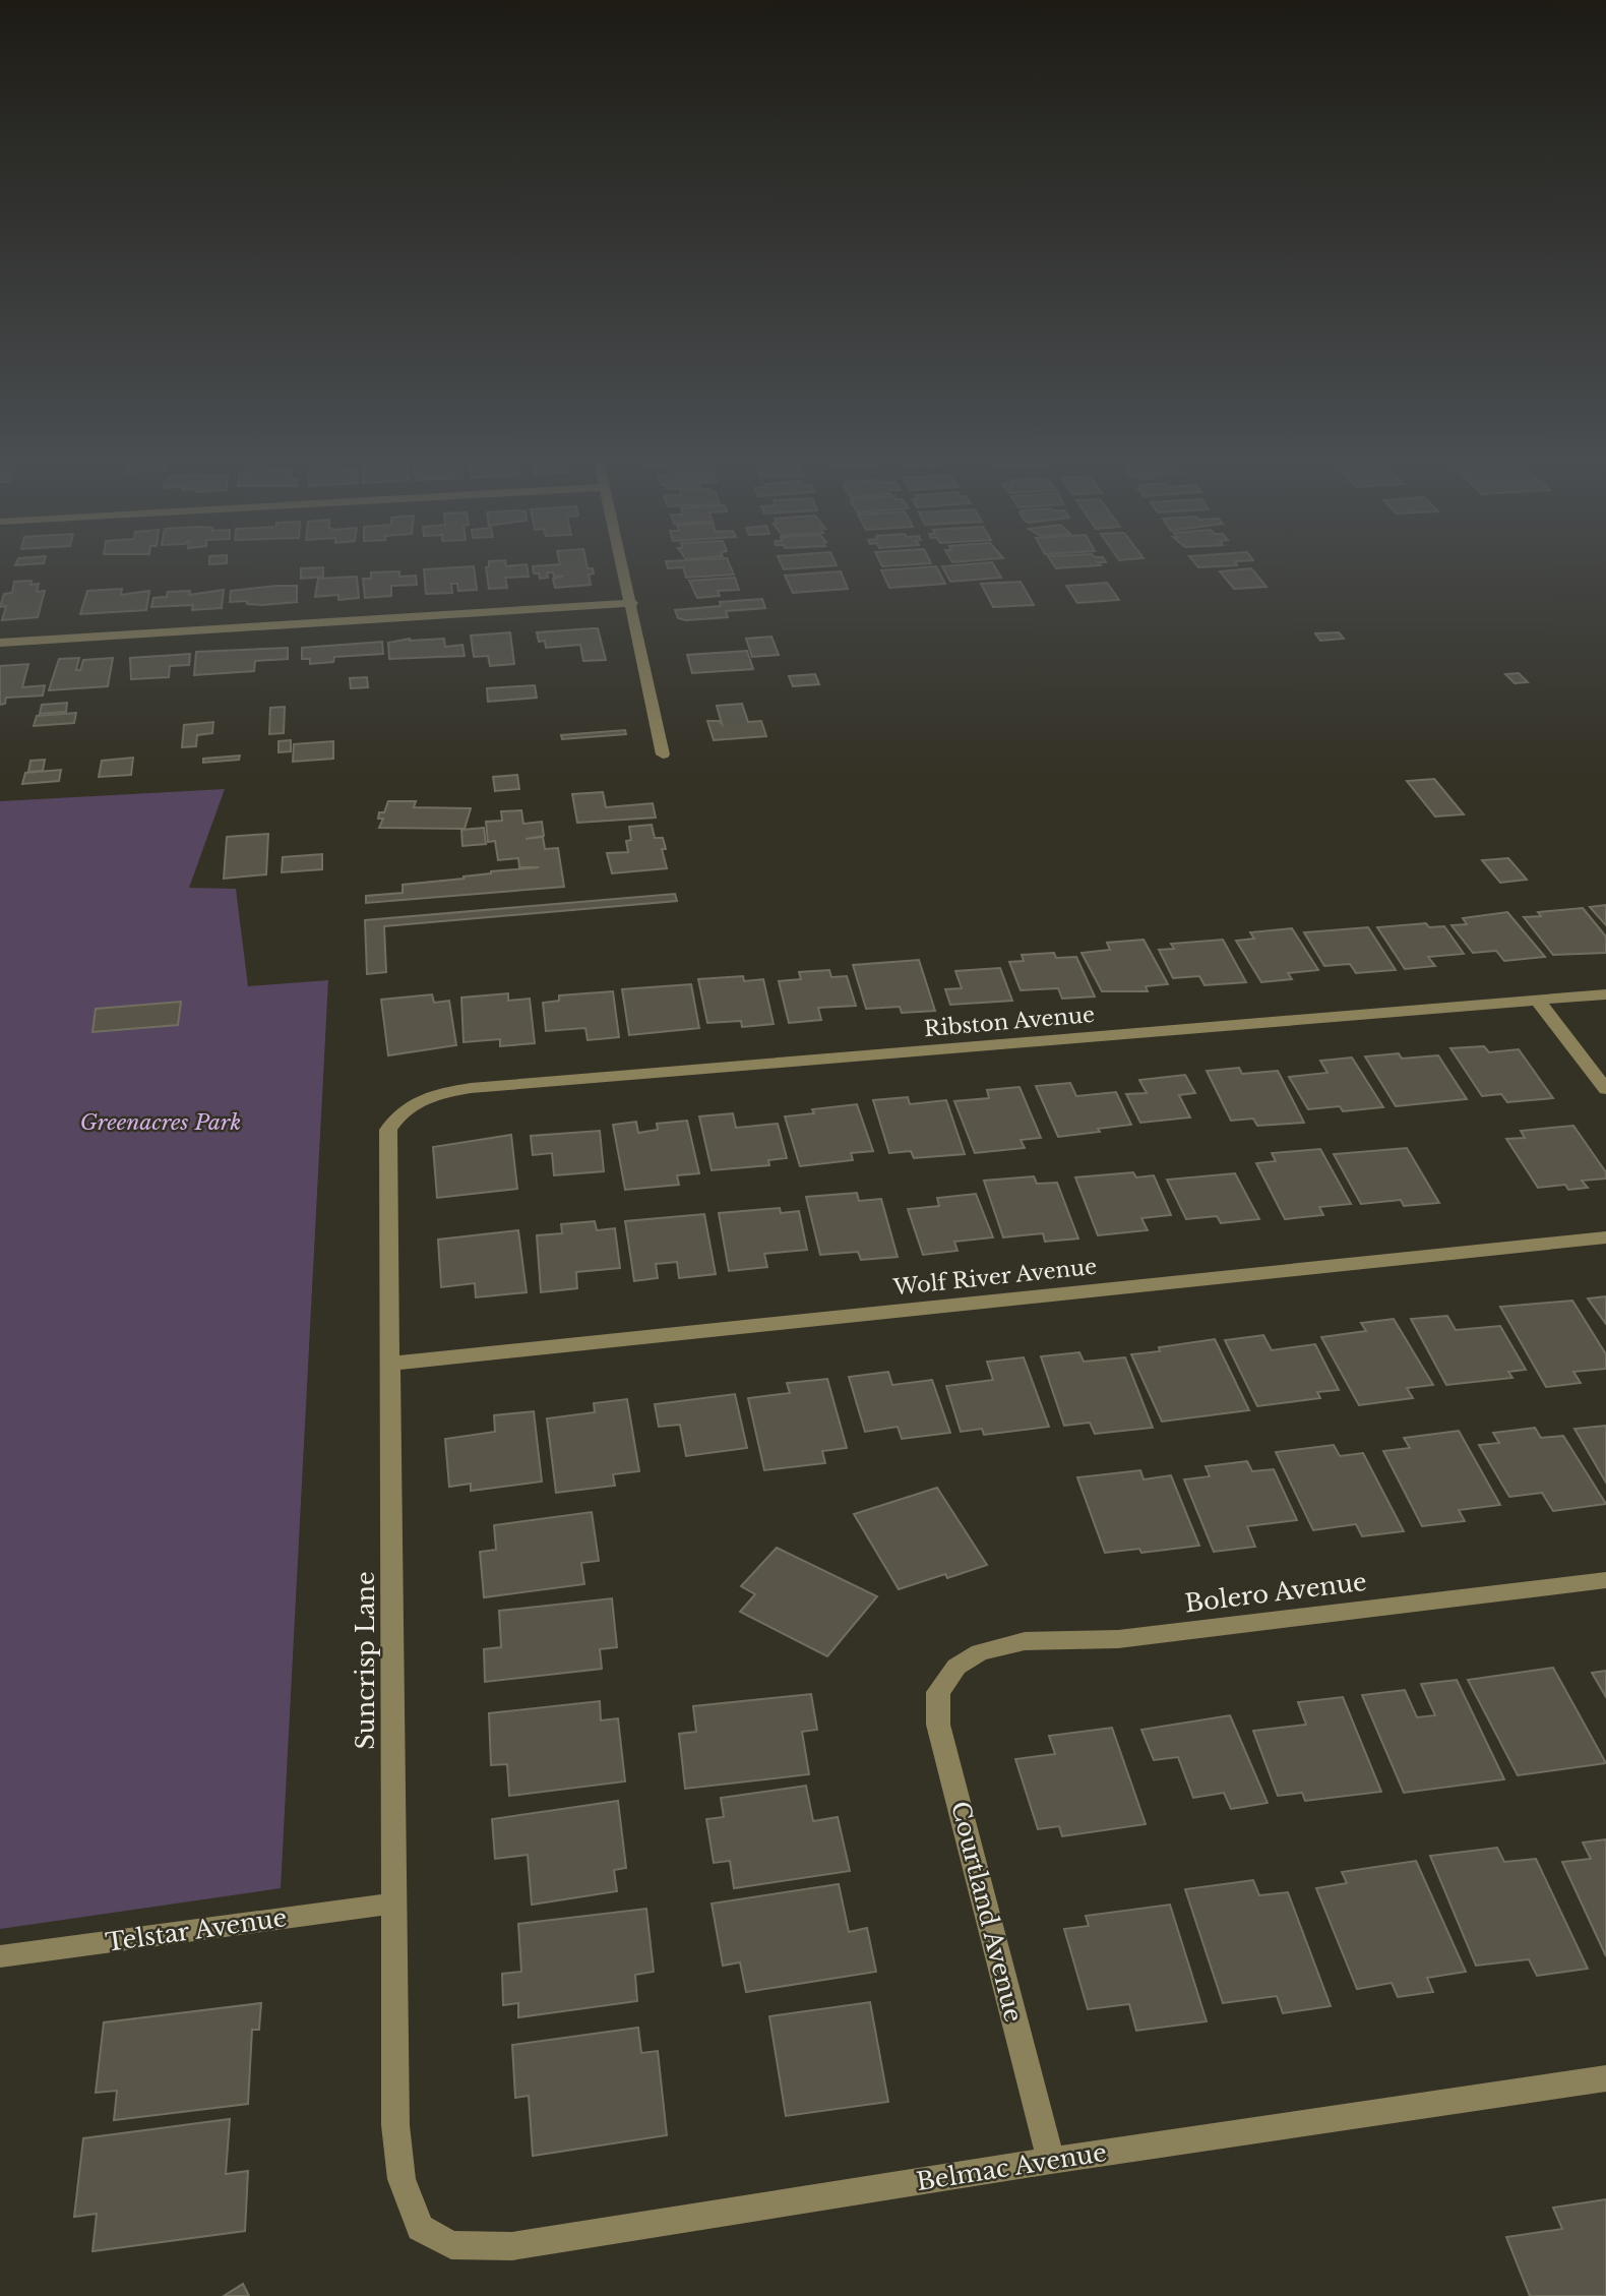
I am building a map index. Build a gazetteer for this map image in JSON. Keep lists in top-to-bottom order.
{
  "streets": {
    "street": [
      "Ribston Avenue",
      "Wolf River Avenue",
      "Bolero Avenue",
      "Suncrisp Lane",
      "Courtland Avenue",
      "Telstar Avenue",
      "Belmac Avenue"
    ]
  },
  "crossings": [
    ["Ribston Avenue", "Suncrisp Lane"],
    ["Wolf River Avenue", "Suncrisp Lane"],
    ["Bolero Avenue", "Courtland Avenue"],
    ["Suncrisp Lane", "Telstar Avenue"],
    ["Suncrisp Lane", "Belmac Avenue"],
    ["Courtland Avenue", "Belmac Avenue"]
  ],
  "parks": ["Greenacres Park"]
}
